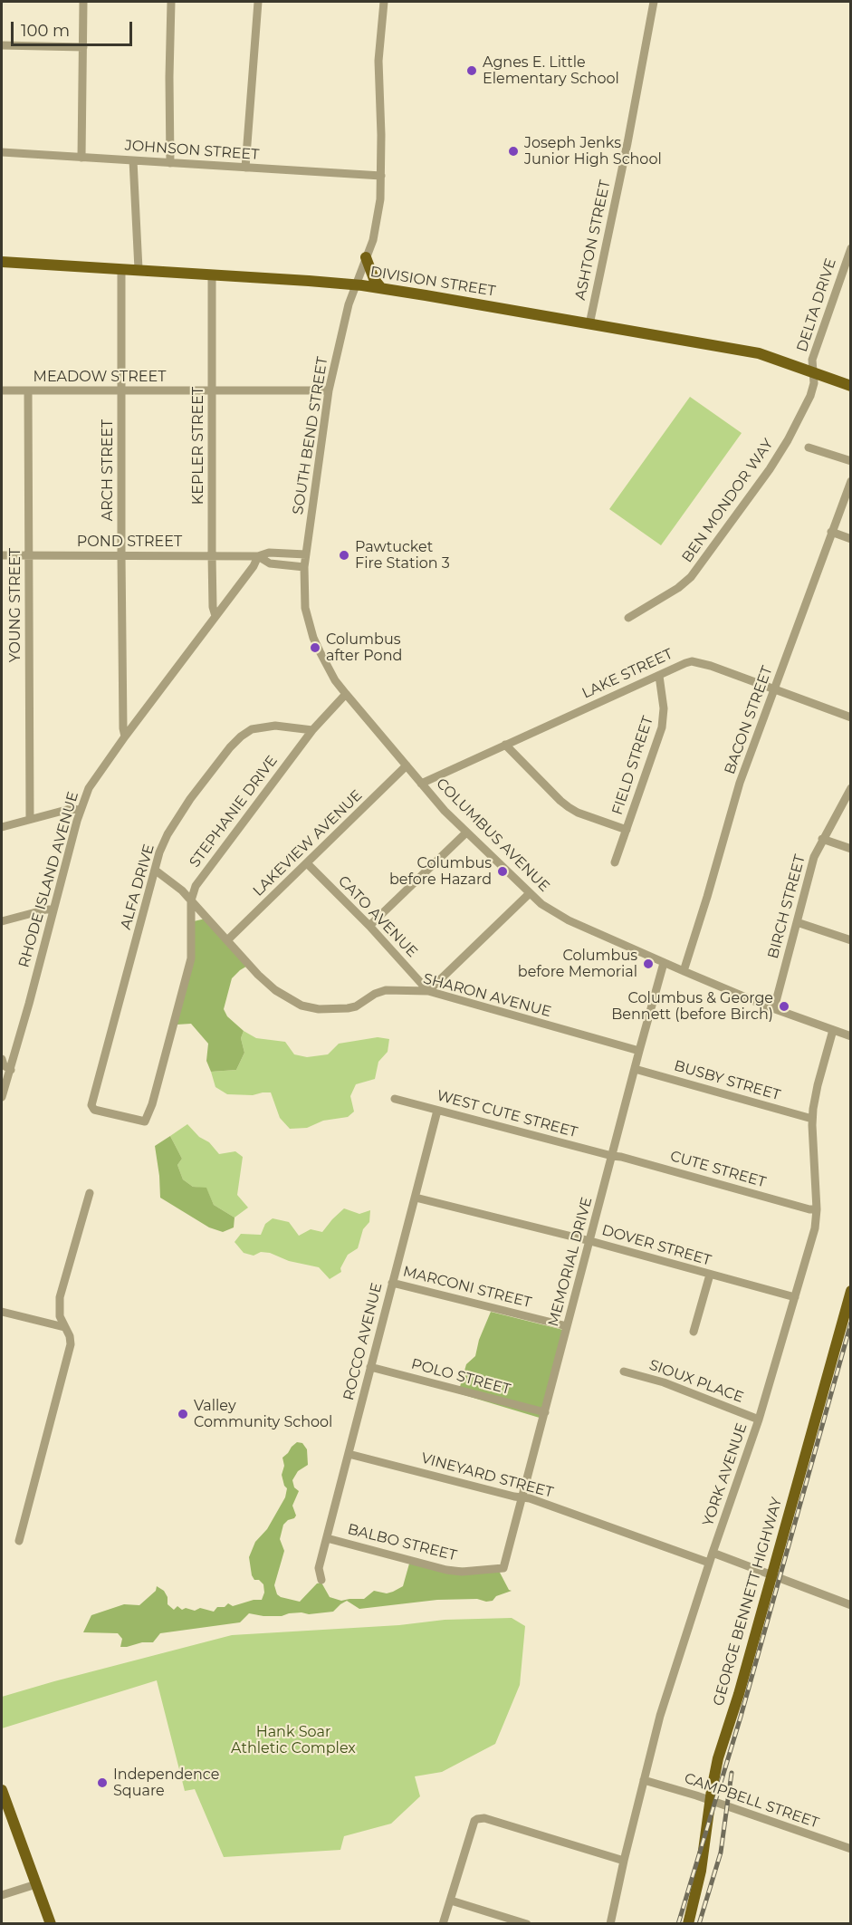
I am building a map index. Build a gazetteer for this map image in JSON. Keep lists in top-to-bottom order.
{
  "streets": {
    "main road": ["DIVISION STREET", "GEORGE BENNETT HIGHWAY"],
    "street": [
      "JOHNSON STREET",
      "ASHTON STREET",
      "DELTA DRIVE",
      "MEADOW STREET",
      "SOUTH BEND STREET",
      "KEPLER STREET",
      "ARCH STREET",
      "BEN MONDOR WAY",
      "POND STREET",
      "YOUNG STREET",
      "LAKE STREET",
      "BACON STREET",
      "FIELD STREET",
      "STEPHANIE DRIVE",
      "COLUMBUS AVENUE",
      "LAKEVIEW AVENUE",
      "RHODE ISLAND AVENUE",
      "ALFA DRIVE",
      "BIRCH STREET",
      "CATO AVENUE",
      "SHARON AVENUE",
      "BUSBY STREET",
      "WEST CUTE STREET",
      "CUTE STREET",
      "DOVER STREET",
      "MEMORIAL DRIVE",
      "MARCONI STREET",
      "ROCCO AVENUE",
      "POLO STREET",
      "SIOUX PLACE",
      "YORK AVENUE",
      "VINEYARD STREET",
      "BALBO STREET",
      "CAMPBELL STREET"
    ]
  },
  "crossings": [
    ["JOHNSON STREET", "SOUTH BEND STREET"],
    ["ASHTON STREET", "DIVISION STREET"],
    ["DIVISION STREET", "DELTA DRIVE"],
    ["DIVISION STREET", "SOUTH BEND STREET"],
    ["DIVISION STREET", "KEPLER STREET"],
    ["DIVISION STREET", "ARCH STREET"],
    ["DIVISION STREET", "BEN MONDOR WAY"],
    ["DELTA DRIVE", "BEN MONDOR WAY"],
    ["MEADOW STREET", "SOUTH BEND STREET"],
    ["MEADOW STREET", "KEPLER STREET"],
    ["MEADOW STREET", "ARCH STREET"],
    ["MEADOW STREET", "YOUNG STREET"],
    ["SOUTH BEND STREET", "POND STREET"],
    ["SOUTH BEND STREET", "COLUMBUS AVENUE"],
    ["KEPLER STREET", "POND STREET"],
    ["KEPLER STREET", "RHODE ISLAND AVENUE"],
    ["ARCH STREET", "POND STREET"],
    ["ARCH STREET", "RHODE ISLAND AVENUE"],
    ["POND STREET", "YOUNG STREET"],
    ["POND STREET", "COLUMBUS AVENUE"],
    ["POND STREET", "RHODE ISLAND AVENUE"],
    ["LAKE STREET", "BACON STREET"],
    ["LAKE STREET", "FIELD STREET"],
    ["LAKE STREET", "COLUMBUS AVENUE"],
    ["BACON STREET", "COLUMBUS AVENUE"],
    ["STEPHANIE DRIVE", "COLUMBUS AVENUE"],
    ["STEPHANIE DRIVE", "ALFA DRIVE"],
    ["STEPHANIE DRIVE", "SHARON AVENUE"],
    ["COLUMBUS AVENUE", "LAKEVIEW AVENUE"],
    ["COLUMBUS AVENUE", "BIRCH STREET"],
    ["COLUMBUS AVENUE", "MEMORIAL DRIVE"],
    ["COLUMBUS AVENUE", "YORK AVENUE"],
    ["LAKEVIEW AVENUE", "CATO AVENUE"],
    ["LAKEVIEW AVENUE", "SHARON AVENUE"],
    ["ALFA DRIVE", "SHARON AVENUE"],
    ["CATO AVENUE", "SHARON AVENUE"],
    ["SHARON AVENUE", "MEMORIAL DRIVE"],
    ["BUSBY STREET", "MEMORIAL DRIVE"],
    ["BUSBY STREET", "YORK AVENUE"],
    ["WEST CUTE STREET", "CUTE STREET"],
    ["WEST CUTE STREET", "MEMORIAL DRIVE"],
    ["WEST CUTE STREET", "ROCCO AVENUE"],
    ["CUTE STREET", "MEMORIAL DRIVE"],
    ["CUTE STREET", "YORK AVENUE"],
    ["DOVER STREET", "MEMORIAL DRIVE"],
    ["DOVER STREET", "ROCCO AVENUE"],
    ["DOVER STREET", "YORK AVENUE"],
    ["MEMORIAL DRIVE", "MARCONI STREET"],
    ["MEMORIAL DRIVE", "POLO STREET"],
    ["MEMORIAL DRIVE", "VINEYARD STREET"],
    ["MEMORIAL DRIVE", "BALBO STREET"],
    ["MARCONI STREET", "ROCCO AVENUE"],
    ["ROCCO AVENUE", "POLO STREET"],
    ["ROCCO AVENUE", "VINEYARD STREET"],
    ["ROCCO AVENUE", "BALBO STREET"],
    ["SIOUX PLACE", "YORK AVENUE"],
    ["YORK AVENUE", "VINEYARD STREET"],
    ["YORK AVENUE", "CAMPBELL STREET"],
    ["GEORGE BENNETT HIGHWAY", "CAMPBELL STREET"]
  ],
  "parks": ["Hank Soar Athletic Complex"],
  "places": [
    "Agnes E. Little Elementary School",
    "Joseph Jenks Junior High School",
    "Pawtucket Fire Station 3",
    "Columbus after Pond",
    "Columbus before Hazard",
    "Columbus before Memorial",
    "Columbus & George Bennett (before Birch)",
    "Valley Community School",
    "Independence Square"
  ],
  "scale_bar": "100 m"
}
